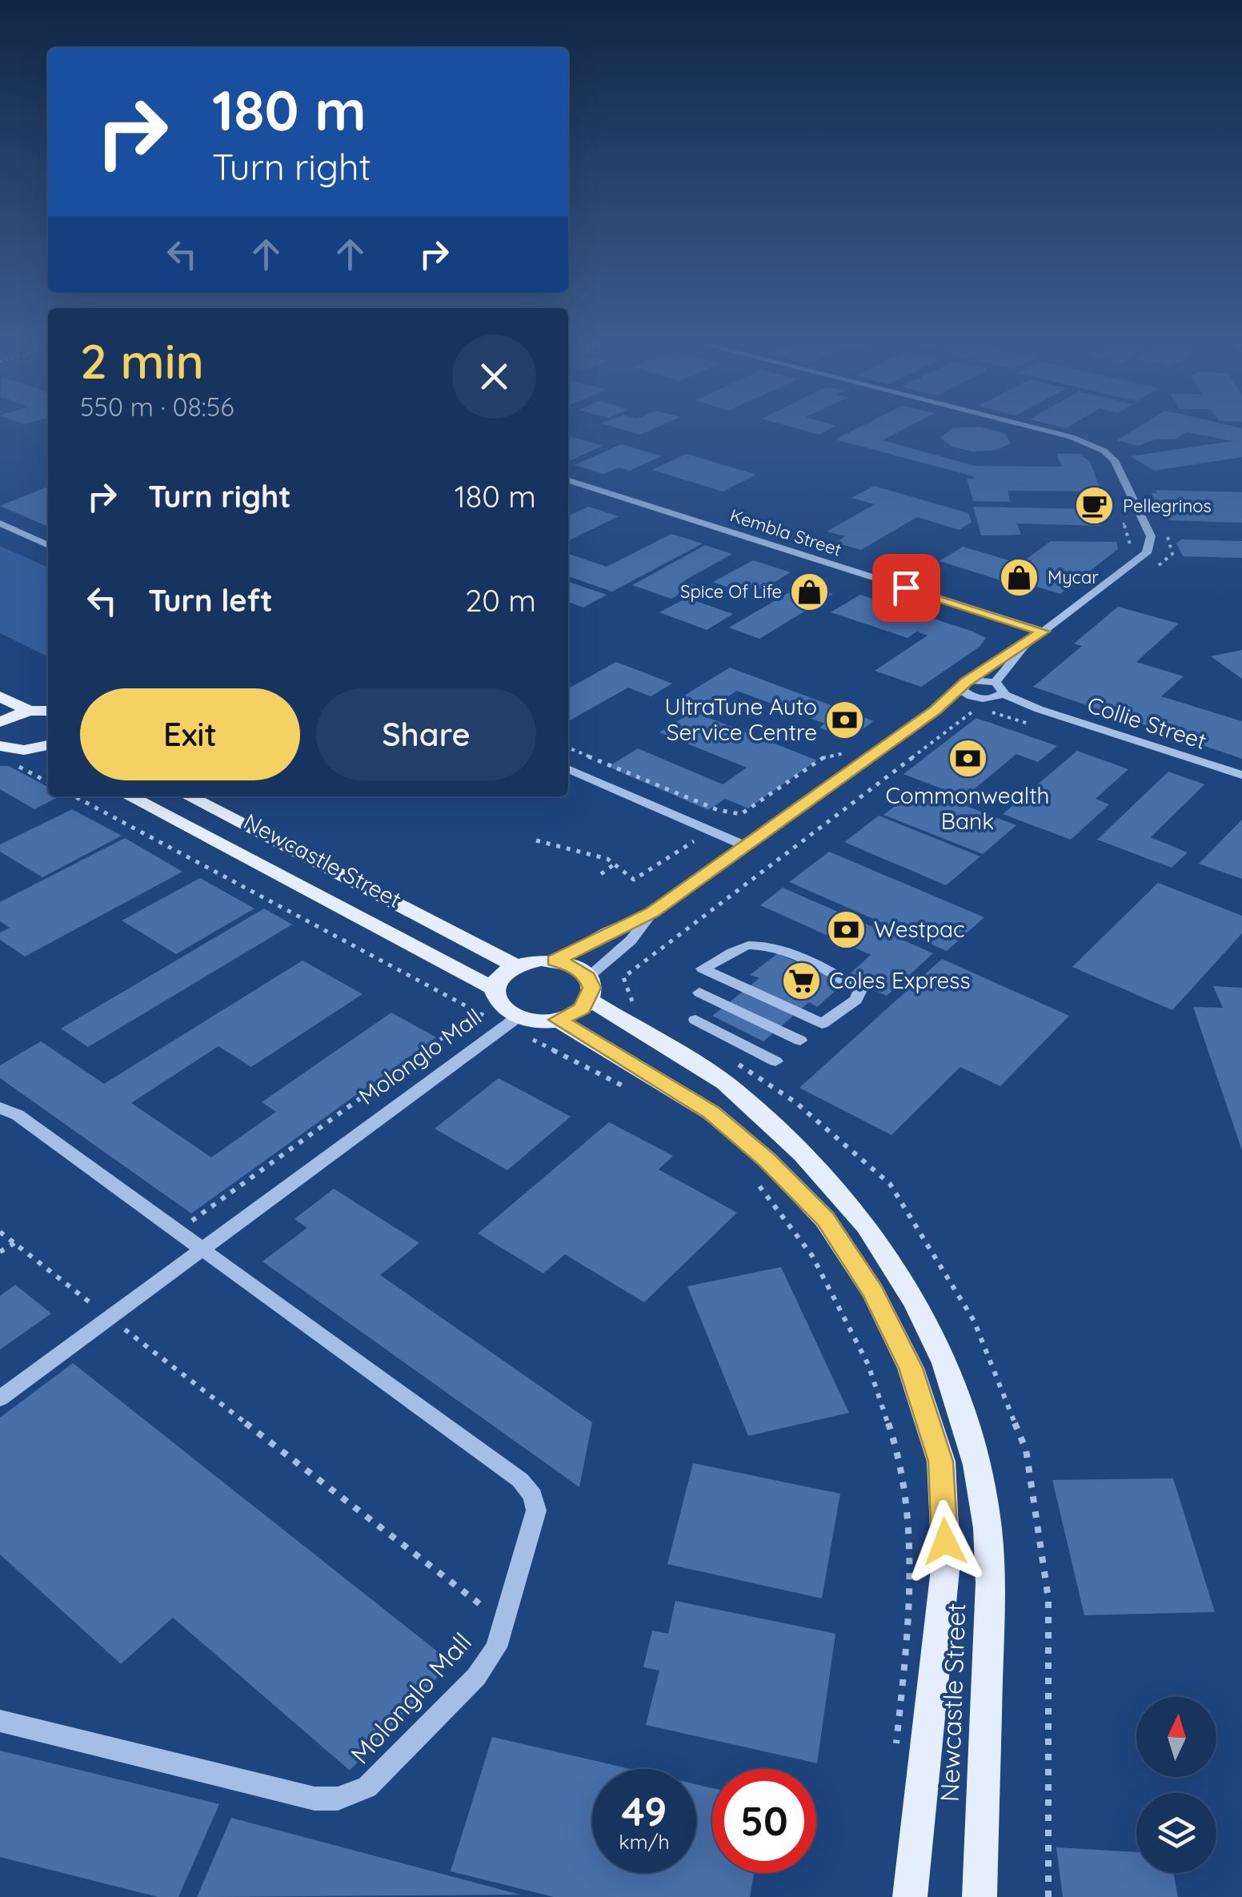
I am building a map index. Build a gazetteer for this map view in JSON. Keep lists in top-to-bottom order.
{
  "streets": {
    "main road": ["Newcastle Street"],
    "street": ["Kembla Street", "Collie Street", "Molonglo Mall"]
  },
  "crossings": [
    ["Newcastle Street", "Molonglo Mall"]
  ],
  "places": {
    "cafe": ["Pellegrinos"],
    "shop": ["Mycar", "Spice Of Life"],
    "bank": ["UltraTune Auto Service Centre", "Commonwealth Bank", "Westpac"],
    "supermarket": ["Coles Express"]
  },
  "north": "top",
  "page": {
    "turn": ["180 m", "Turn right"],
    "heading": ["2 min", "550 m · 08:56"],
    "list": [
      {
        "name": "Turn right",
        "value": "180 m"
      },
      {
        "name": "Turn left",
        "value": "20 m"
      }
    ],
    "buttons": ["Exit", "Share"],
    "speed": "49 km/h",
    "limit": "50"
  }
}
